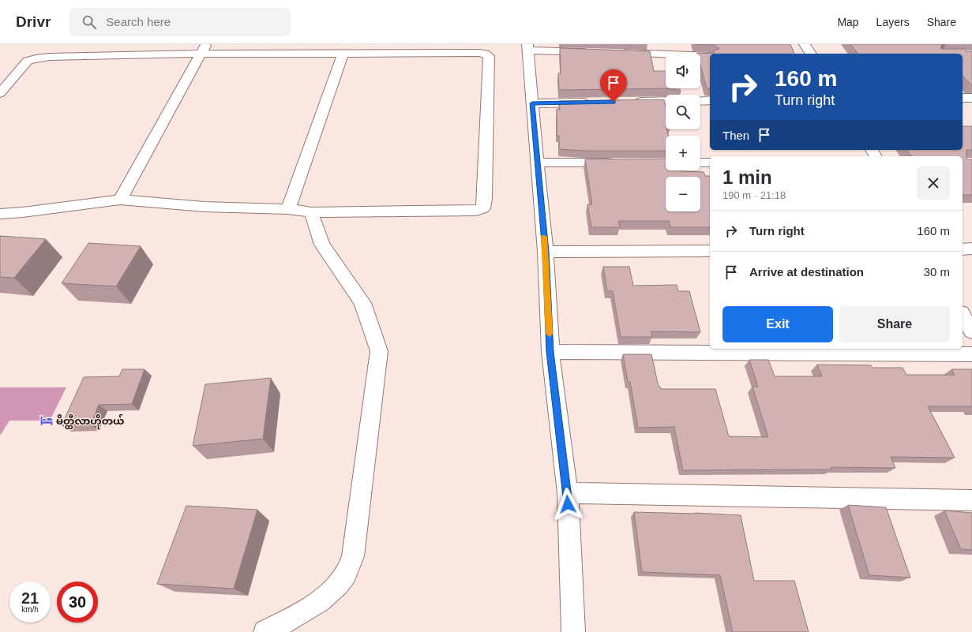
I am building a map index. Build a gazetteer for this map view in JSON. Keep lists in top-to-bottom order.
{
  "places": {
    "hotel": ["မိတ္ထီလာဟိုတယ်"]
  },
  "page": {
    "header": "Drivr",
    "search": "Search here",
    "nav": ["Map", "Layers", "Share"],
    "map_buttons": ["+", "−"],
    "turn": ["160 m", "Turn right"],
    "then": "Then",
    "heading": ["1 min", "190 m · 21:18"],
    "list": [
      {
        "name": "Turn right",
        "value": "160 m"
      },
      {
        "name": "Arrive at destination",
        "value": "30 m"
      }
    ],
    "buttons": ["Exit", "Share"],
    "speed": "21 km/h",
    "limit": "30"
  }
}
